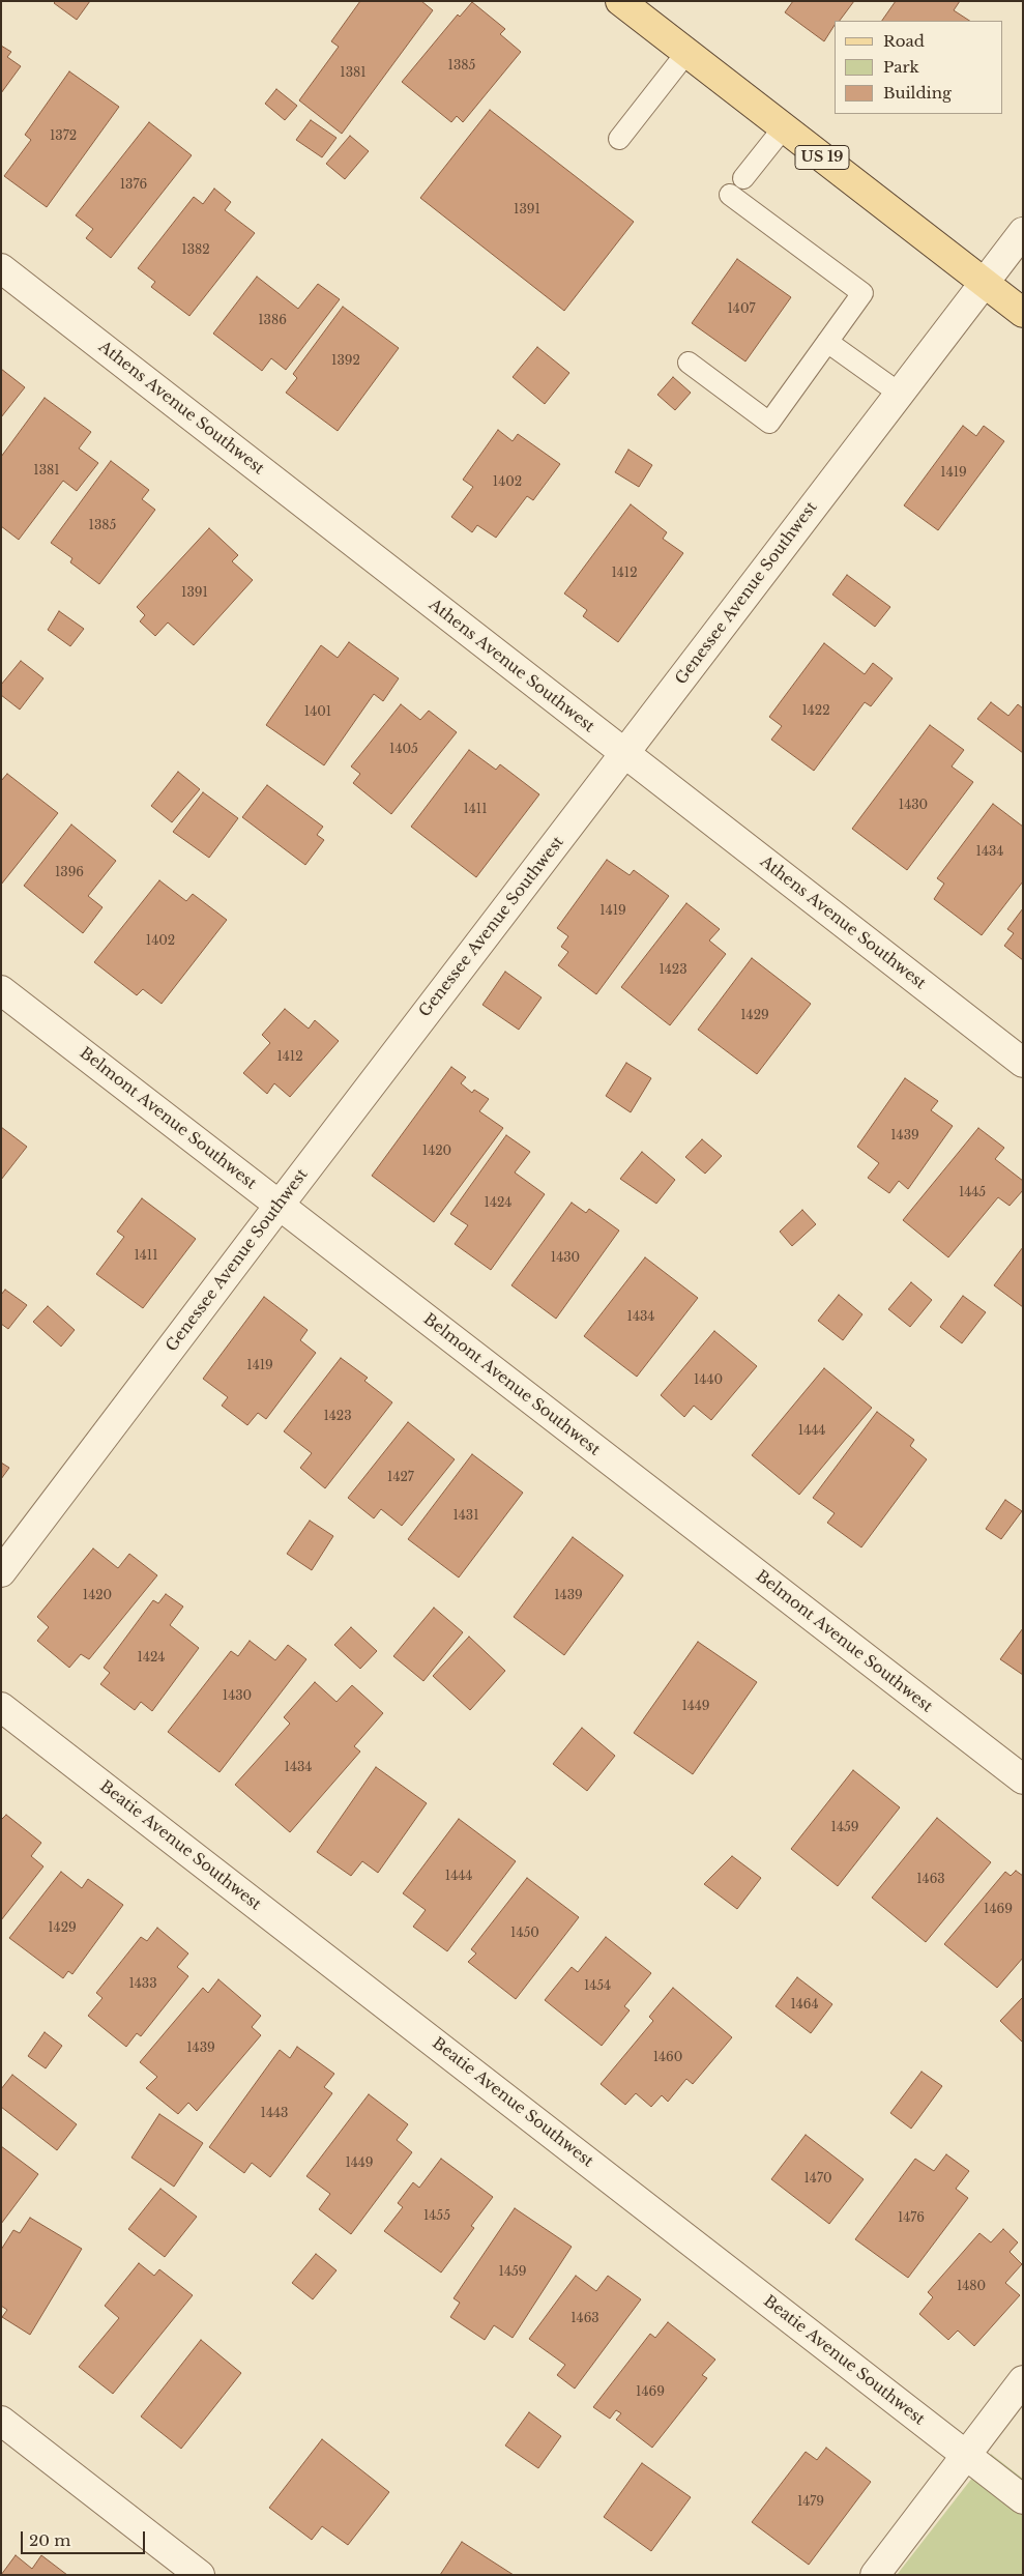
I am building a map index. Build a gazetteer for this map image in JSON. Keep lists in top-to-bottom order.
{
  "streets": {
    "main road": ["US 19"],
    "street": [
      "Athens Avenue Southwest",
      "Genessee Avenue Southwest",
      "Belmont Avenue Southwest",
      "Beatie Avenue Southwest"
    ]
  },
  "crossings": [
    ["US 19", "Genessee Avenue Southwest"],
    ["Athens Avenue Southwest", "Genessee Avenue Southwest"],
    ["Genessee Avenue Southwest", "Belmont Avenue Southwest"]
  ],
  "house_numbers": [
    "1385",
    "1381",
    "1372",
    "1376",
    "1391",
    "1382",
    "1407",
    "1386",
    "1392",
    "1381",
    "1419",
    "1402",
    "1385",
    "1412",
    "1391",
    "1422",
    "1401",
    "1405",
    "1430",
    "1411",
    "1434",
    "1396",
    "1419",
    "1402",
    "1423",
    "1429",
    "1412",
    "1439",
    "1420",
    "1445",
    "1424",
    "1411",
    "1430",
    "1434",
    "1419",
    "1440",
    "1423",
    "1444",
    "1427",
    "1431",
    "1420",
    "1439",
    "1424",
    "1430",
    "1449",
    "1434",
    "1459",
    "1444",
    "1463",
    "1469",
    "1429",
    "1450",
    "1433",
    "1454",
    "1464",
    "1439",
    "1460",
    "1443",
    "1449",
    "1470",
    "1455",
    "1476",
    "1459",
    "1480",
    "1463",
    "1469",
    "1479"
  ],
  "legend": ["Road", "Park", "Building"],
  "scale_bar": "20 m"
}
